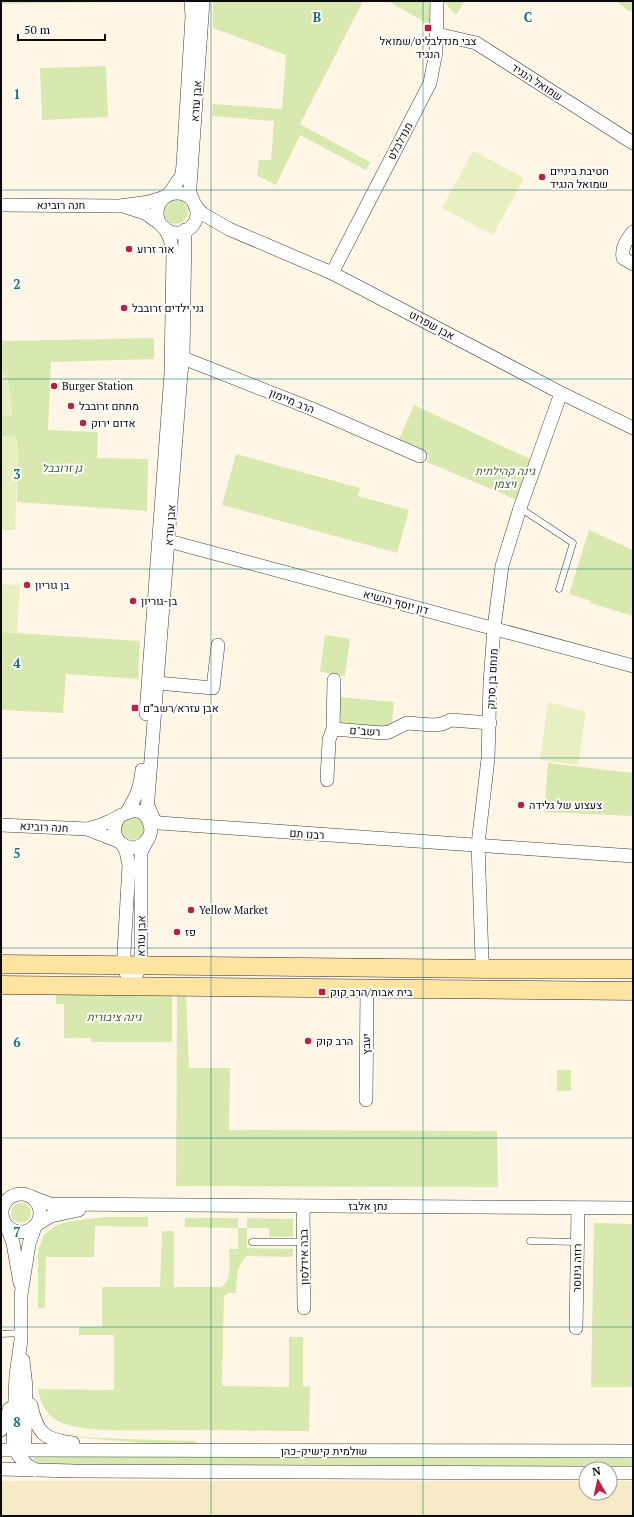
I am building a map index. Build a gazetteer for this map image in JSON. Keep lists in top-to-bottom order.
{
  "streets": {
    "street": [
      "שמואל הנגיד",
      "אבן עזרא",
      "מנדלבלט",
      "חנה רובינא",
      "אבן שפרוט",
      "הרב מיימון",
      "דון יוסף הנשיא",
      "מנחם בן סרוק",
      "רשב\"ם",
      "רבנו תם",
      "יעבץ",
      "נתן אלבז",
      "בבה אידלסון",
      "רוזה גינוסר",
      "שולמית קישיק-כהן"
    ]
  },
  "crossings": [
    ["שמואל הנגיד", "מנדלבלט"],
    ["אבן עזרא", "חנה רובינא"],
    ["אבן עזרא", "אבן שפרוט"],
    ["אבן עזרא", "הרב מיימון"],
    ["אבן עזרא", "דון יוסף הנשיא"],
    ["אבן עזרא", "רבנו תם"],
    ["מנדלבלט", "אבן שפרוט"],
    ["חנה רובינא", "אבן שפרוט"],
    ["אבן שפרוט", "מנחם בן סרוק"],
    ["דון יוסף הנשיא", "מנחם בן סרוק"],
    ["מנחם בן סרוק", "רשב\"ם"],
    ["מנחם בן סרוק", "רבנו תם"],
    ["נתן אלבז", "בבה אידלסון"],
    ["נתן אלבז", "רוזה גינוסר"]
  ],
  "parks": ["גן זרובבל", "גינה קהילתית ויצמן", "גינה ציבורית"],
  "places": {
    "transit": ["צבי מנדלבליט/שמואל הנגיד", "אבן עזרא/רשב״ם", "בית אבות/הרב קוק"],
    "other": [
      "חטיבת ביניים שמואל הנגיד",
      "אור זרוע",
      "גני ילדים זרובבל",
      "Burger Station",
      "מתחם זרובבל",
      "אדום ירוק",
      "בן גוריון",
      "בן-גוריון",
      "צעצוע של גלידה",
      "Yellow Market",
      "פז",
      "הרב קוק"
    ]
  },
  "scale_bar": "50 m",
  "north": "top",
  "grid": {
    "columns": ["B", "C"],
    "rows": [
      "1",
      "2",
      "3",
      "4",
      "5",
      "6",
      "7",
      "8"
    ]
  }
}
